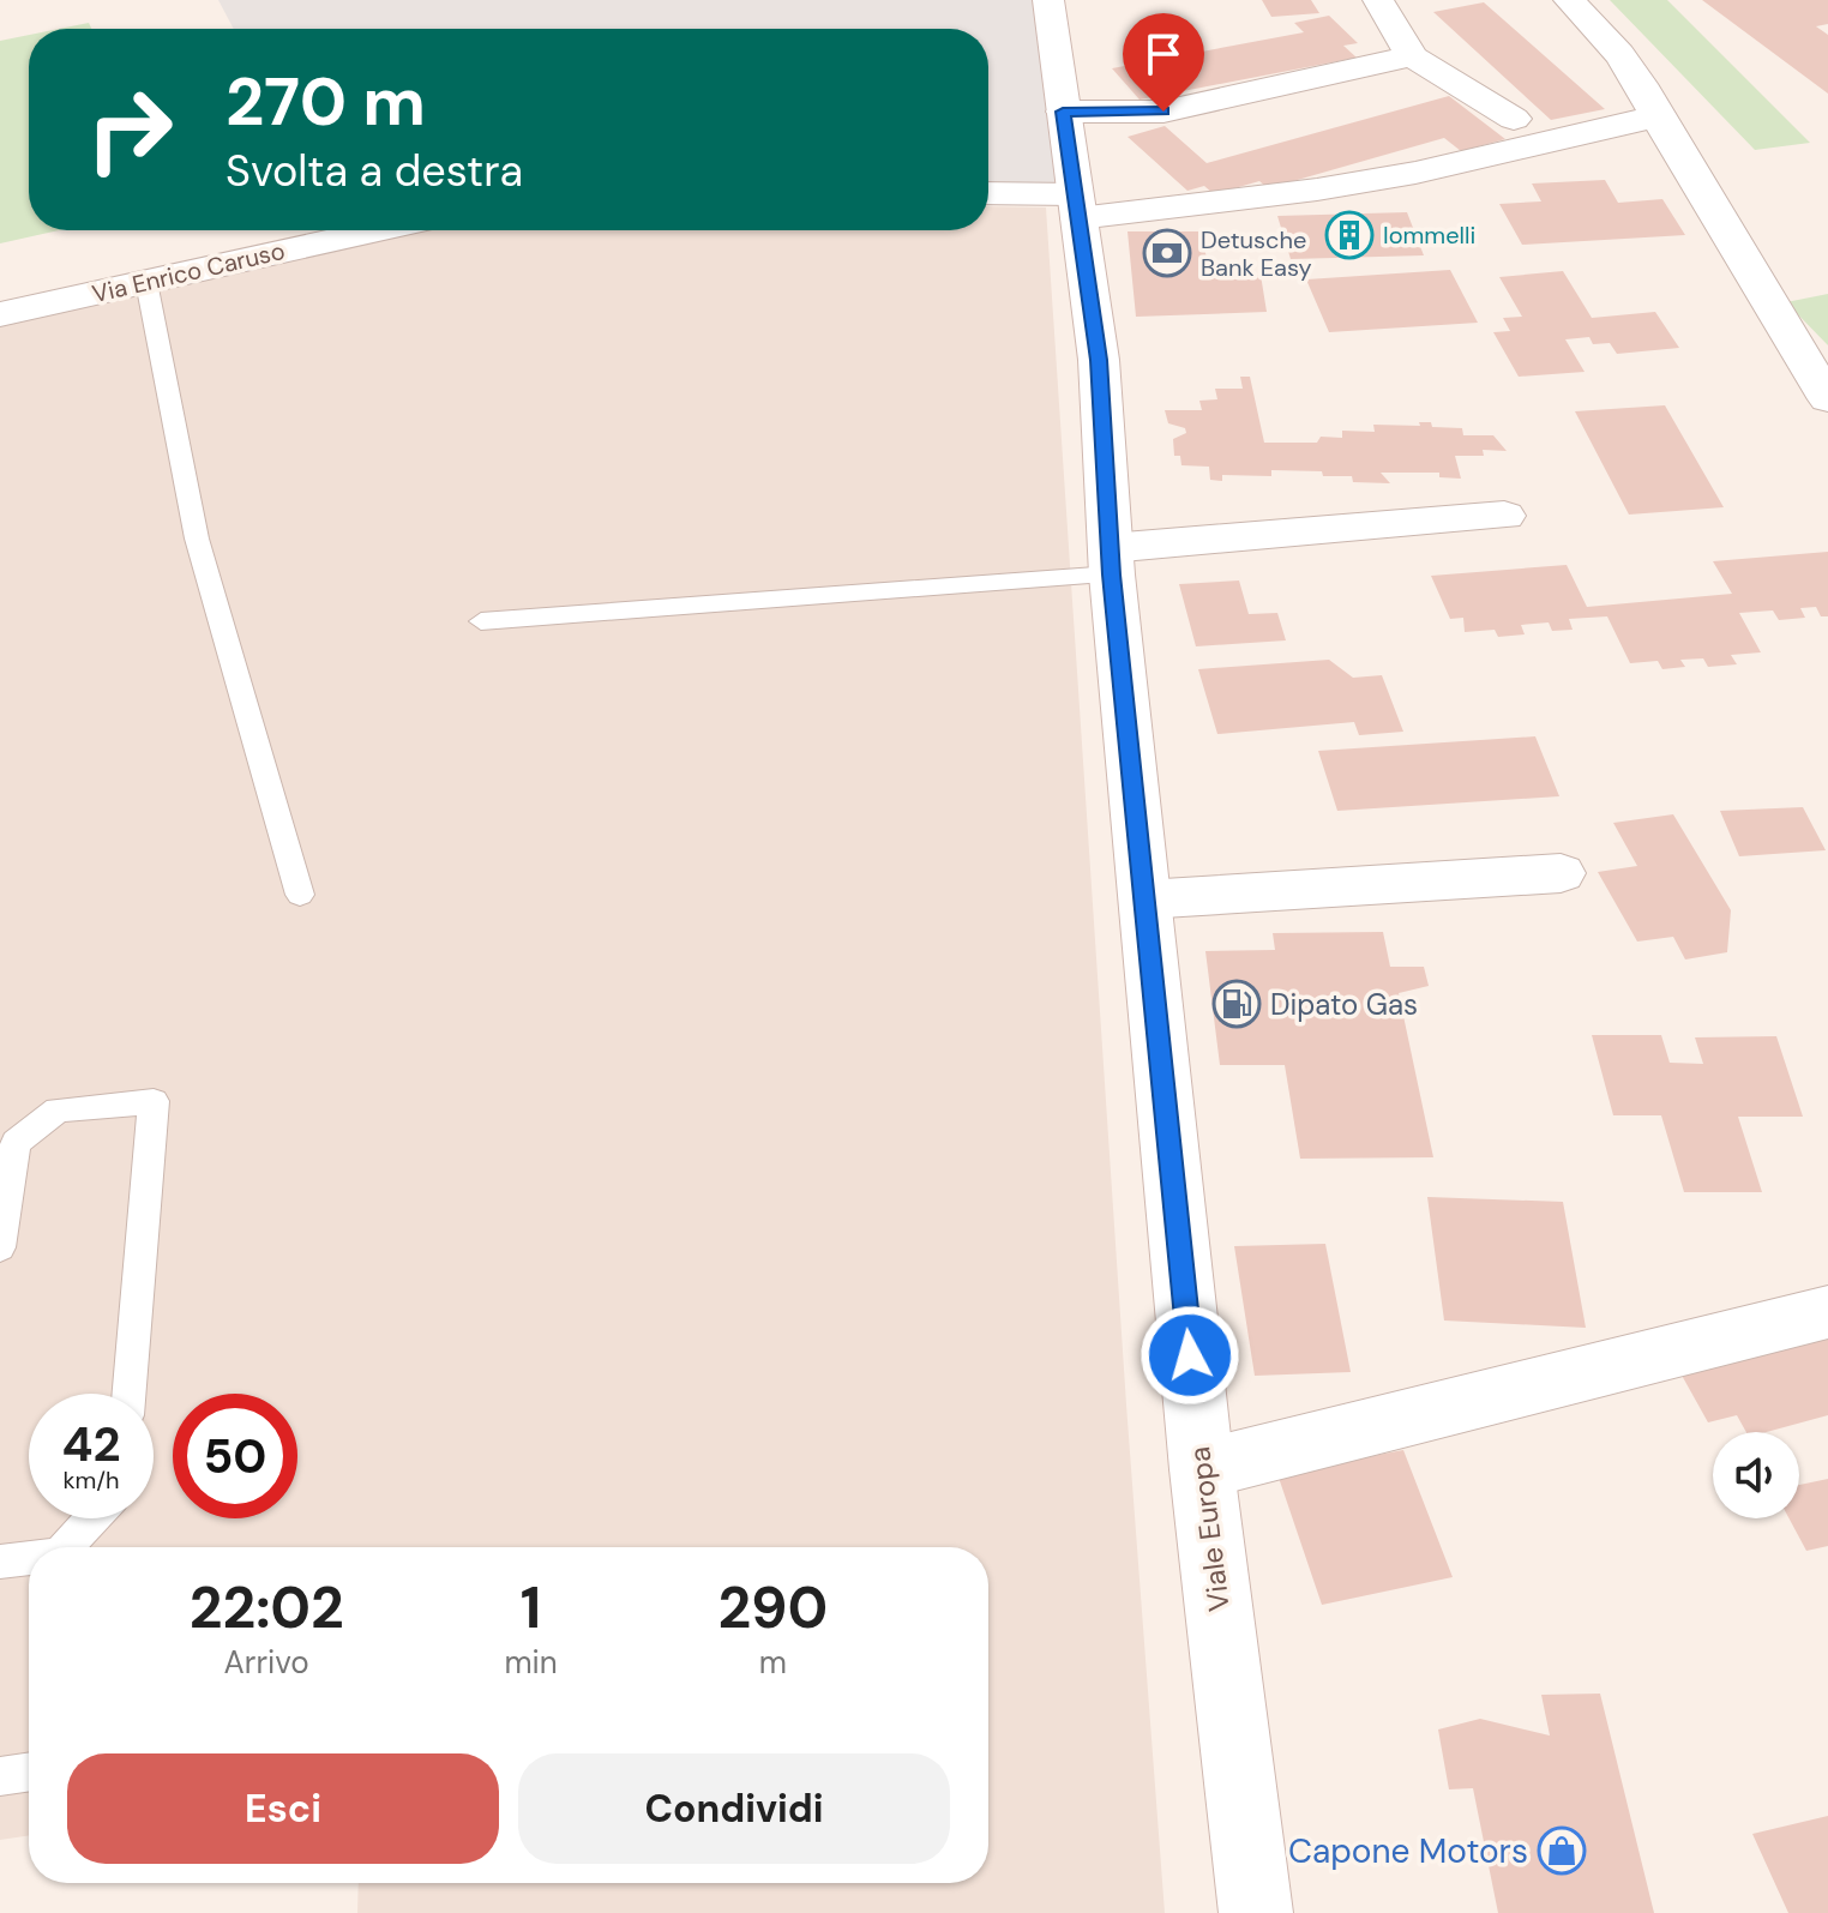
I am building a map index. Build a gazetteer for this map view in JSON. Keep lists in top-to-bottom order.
{
  "streets": {
    "street": ["Via Enrico Caruso", "Viale Europa"]
  },
  "places": {
    "building": ["Iommelli"],
    "bank": ["Detusche Bank Easy"],
    "fuel station": ["Dipato Gas"],
    "shop": ["Capone Motors"]
  },
  "page": {
    "turn": ["270 m", "Svolta a destra"],
    "speed": "42 km/h",
    "limit": "50",
    "eta": [
      "22:02",
      "Arrivo",
      "1",
      "min",
      "290",
      "m"
    ],
    "buttons": ["Esci", "Condividi"]
  }
}
